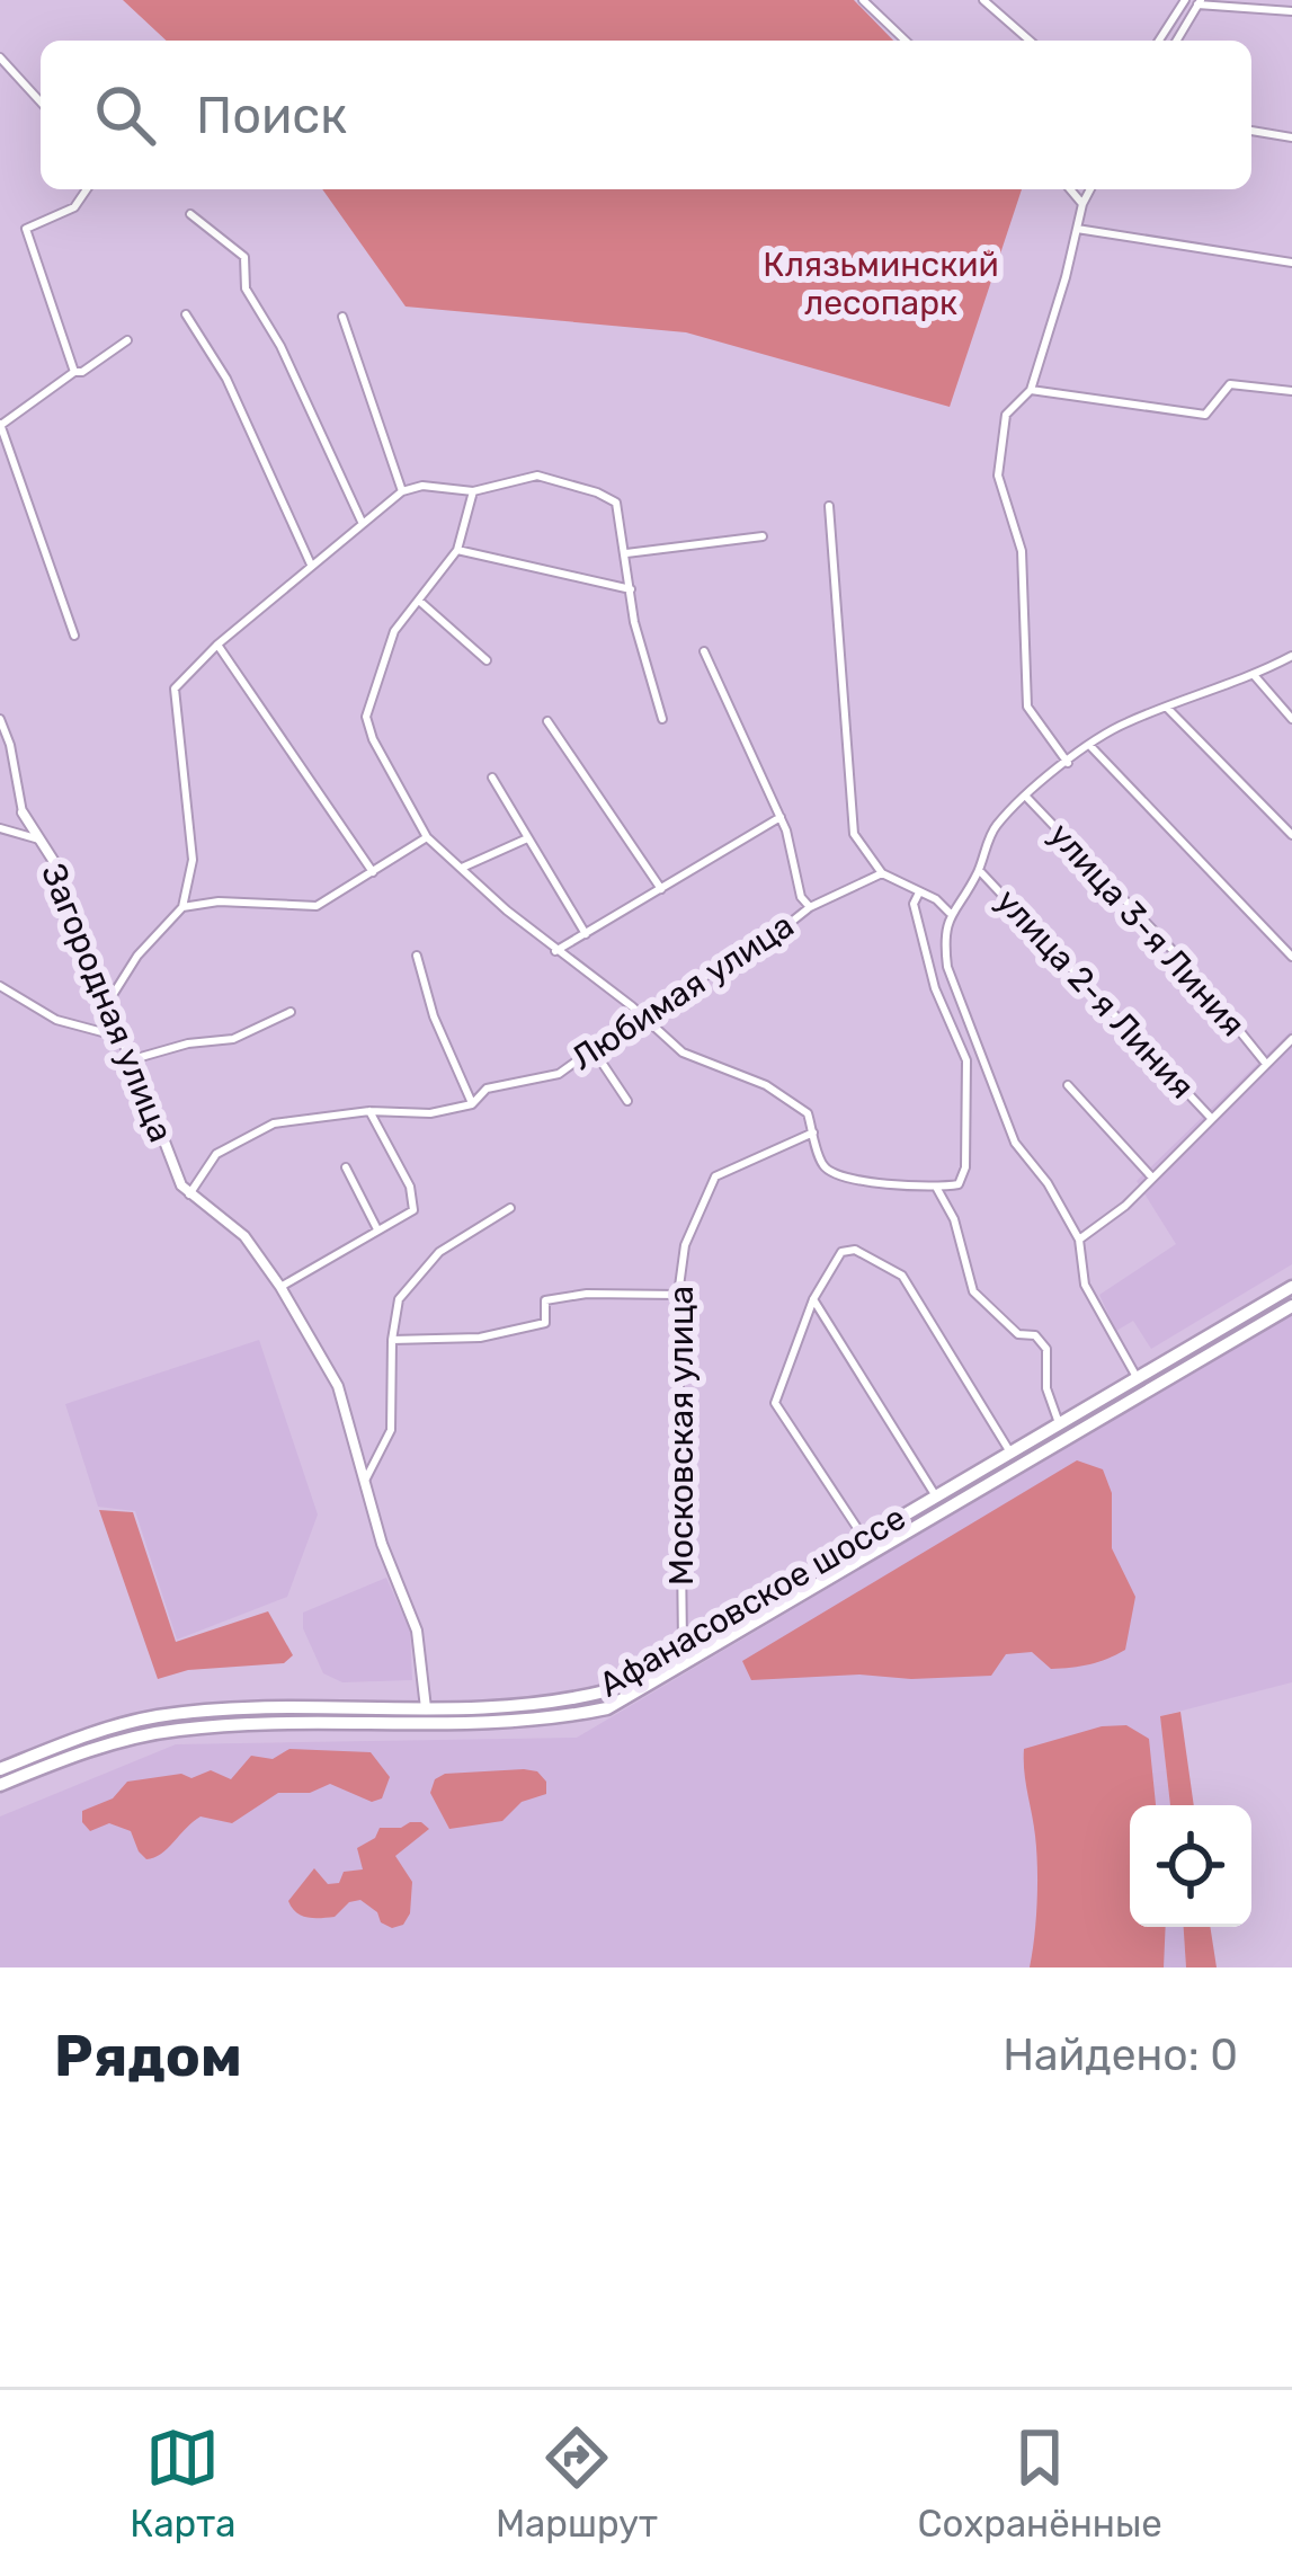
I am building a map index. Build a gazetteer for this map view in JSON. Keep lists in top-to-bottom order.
{
  "streets": {
    "main road": ["Афанасовское шоссе"],
    "street": [
      "улица 3-я Линия",
      "Любимая улица",
      "улица 2-я Линия",
      "Загородная улица",
      "Московская улица"
    ]
  },
  "crossings": [
    ["Любимая улица", "Загородная улица"],
    ["Загородная улица", "Афанасовское шоссе"],
    ["Московская улица", "Афанасовское шоссе"]
  ],
  "parks": ["Клязьминский лесопарк"],
  "page": {
    "search": "Поиск",
    "heading": ["Рядом", "Найдено: 0"],
    "nav": ["Карта", "Маршрут", "Сохранённые"]
  }
}
